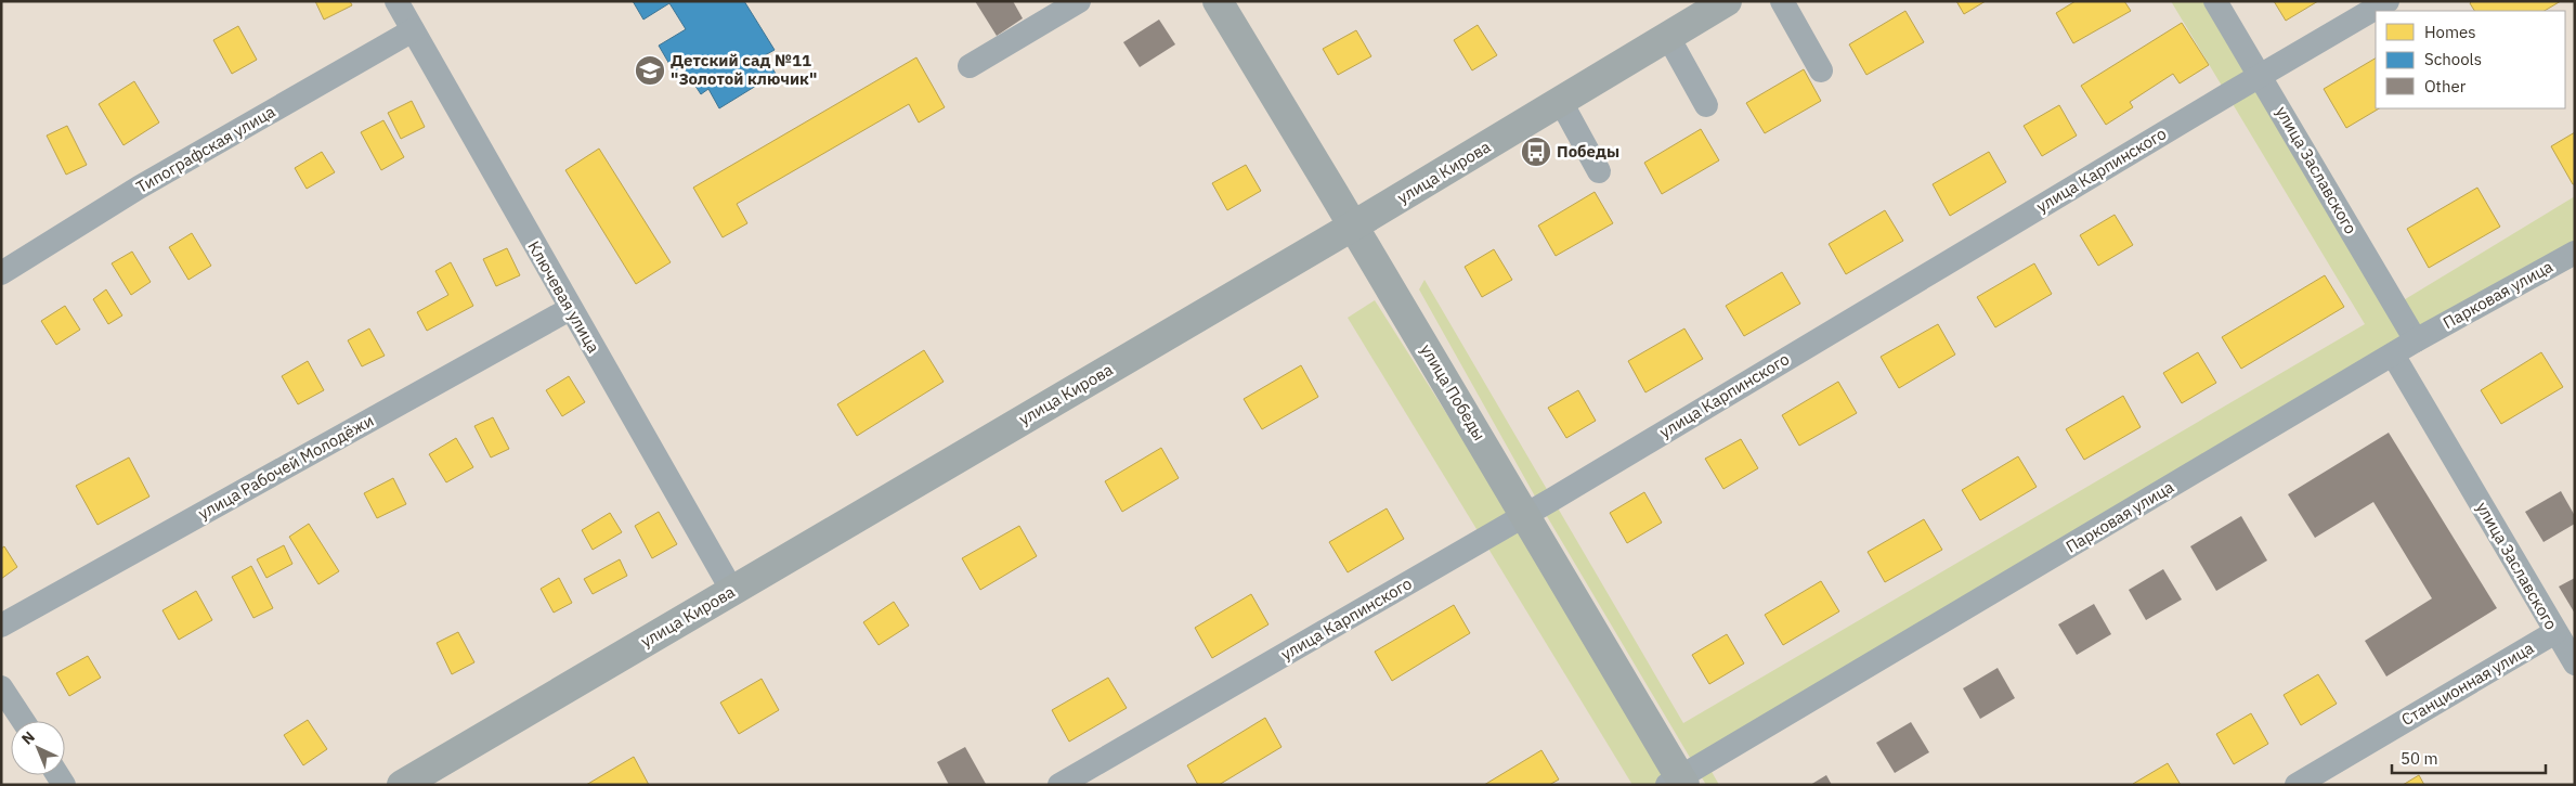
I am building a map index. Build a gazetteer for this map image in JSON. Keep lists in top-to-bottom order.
{
  "streets": {
    "main road": ["улица Кирова", "улица Победы"],
    "street": [
      "Типографская улица",
      "улица Карпинского",
      "улица Заславского",
      "Парковая улица",
      "Ключевая улица",
      "улица Рабочей Молодёжи",
      "Станционная улица"
    ]
  },
  "crossings": [
    ["Типографская улица", "Ключевая улица"],
    ["улица Карпинского", "улица Заславского"],
    ["улица Карпинского", "улица Победы"],
    ["улица Заславского", "Парковая улица"],
    ["улица Заславского", "Станционная улица"],
    ["улица Кирова", "Ключевая улица"],
    ["улица Кирова", "улица Победы"],
    ["Парковая улица", "улица Победы"],
    ["Ключевая улица", "улица Рабочей Молодёжи"]
  ],
  "places": {
    "school or university": ["Детский сад №11 \"Золотой ключик\""],
    "bus stop": ["Победы"]
  },
  "legend": ["Homes", "Schools", "Other"],
  "scale_bar": "50 m",
  "north": "top left"
}
